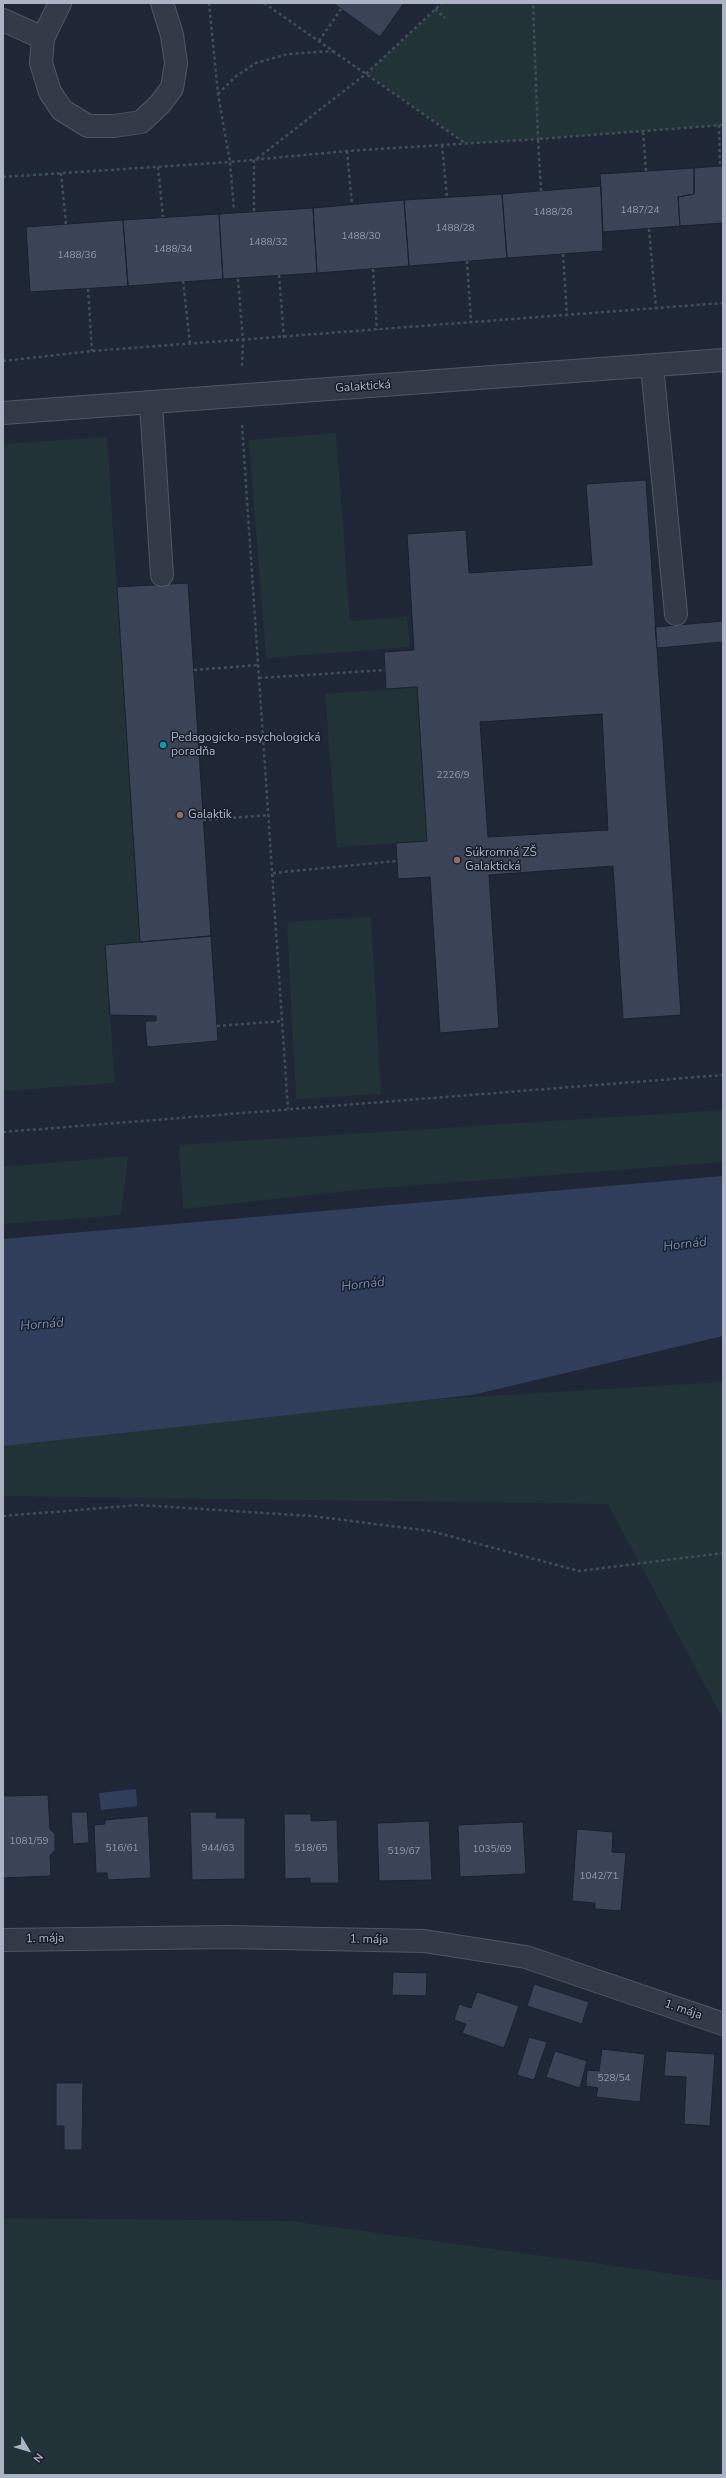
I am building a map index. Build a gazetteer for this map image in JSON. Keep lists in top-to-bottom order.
{
  "streets": {
    "street": ["Galaktická", "1. mája"]
  },
  "water": ["Hornád"],
  "places": ["Pedagogicko-psychologická poradňa", "Galaktik", "Súkromná ZŠ Galaktická"],
  "house_numbers": [
    "1487/24",
    "1488/26",
    "1488/28",
    "1488/30",
    "1488/32",
    "1488/34",
    "1488/36",
    "2226/9",
    "1081/59",
    "516/61",
    "944/63",
    "518/65",
    "1035/69",
    "519/67",
    "1042/71",
    "528/54"
  ],
  "north": "bottom right"
}
